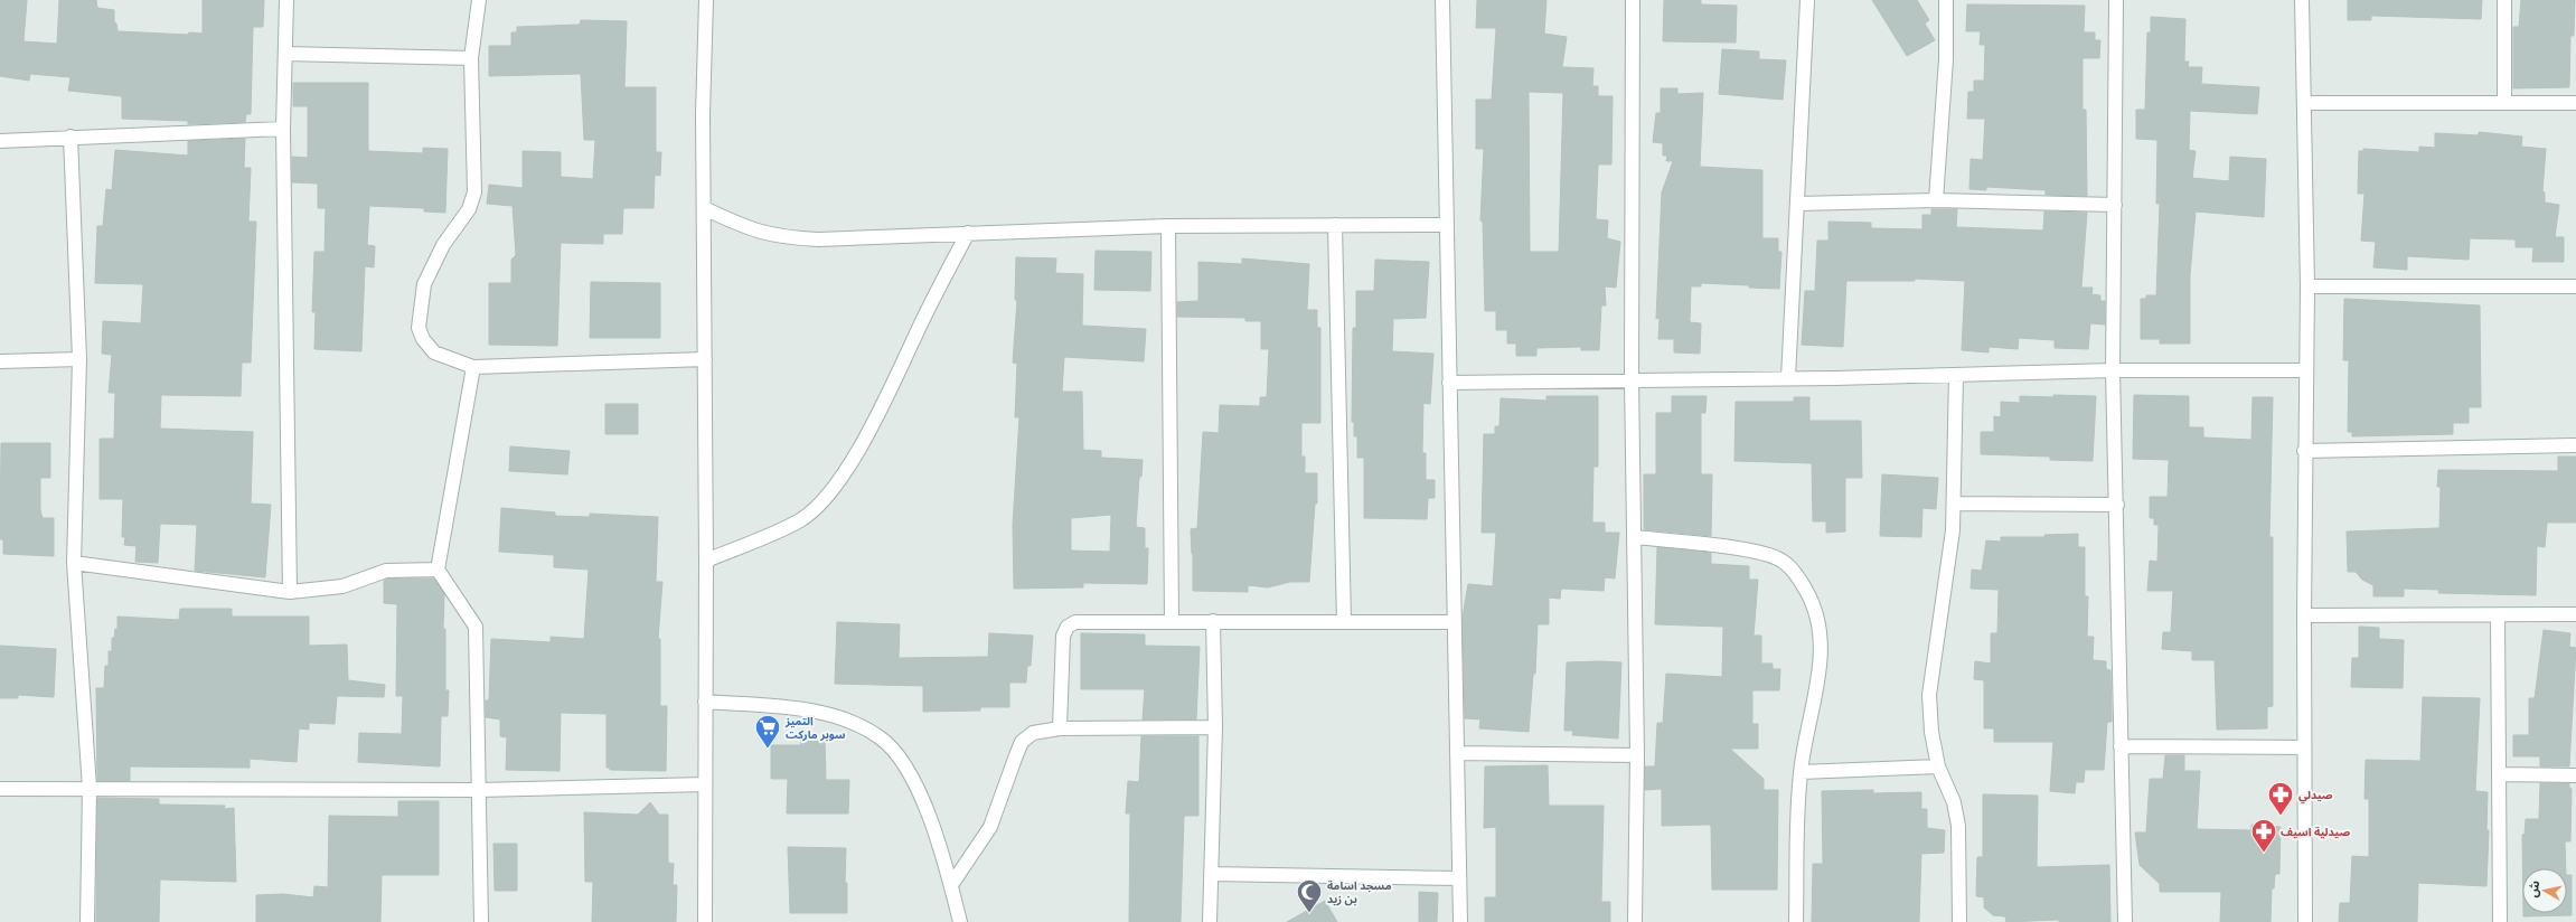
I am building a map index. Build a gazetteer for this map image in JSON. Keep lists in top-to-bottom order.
{
  "places": {
    "supermarket": ["التميز سوبر ماركت"],
    "pharmacy": ["صيدلي", "صيدلية اسيف"],
    "mosque": ["مسجد اسامة بن زيد"]
  },
  "north": "left"
}
